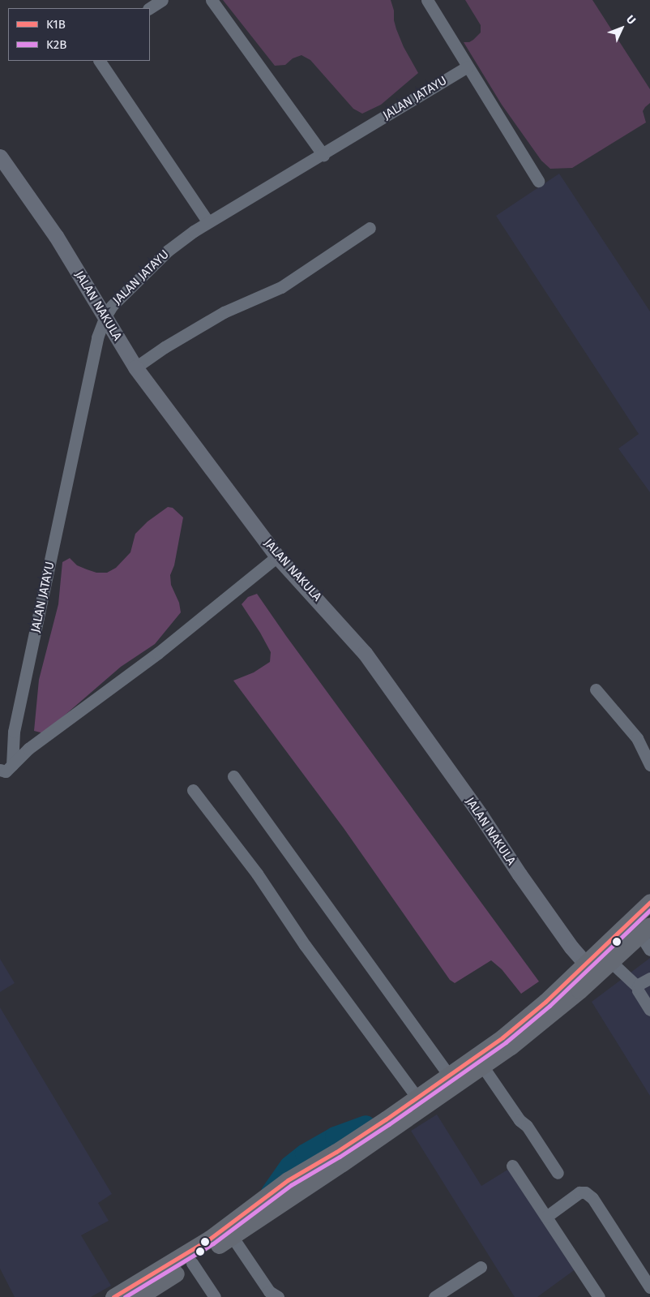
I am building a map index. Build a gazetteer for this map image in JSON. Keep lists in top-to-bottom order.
{
  "streets": {
    "main road": ["JALAN NAKULA"],
    "street": ["JALAN JATAYU"]
  },
  "crossings": [
    ["JALAN JATAYU", "JALAN NAKULA"]
  ],
  "lines": ["transit line K1B", "transit line K2B"],
  "legend": ["K1B", "K2B"],
  "north": "top right"
}
